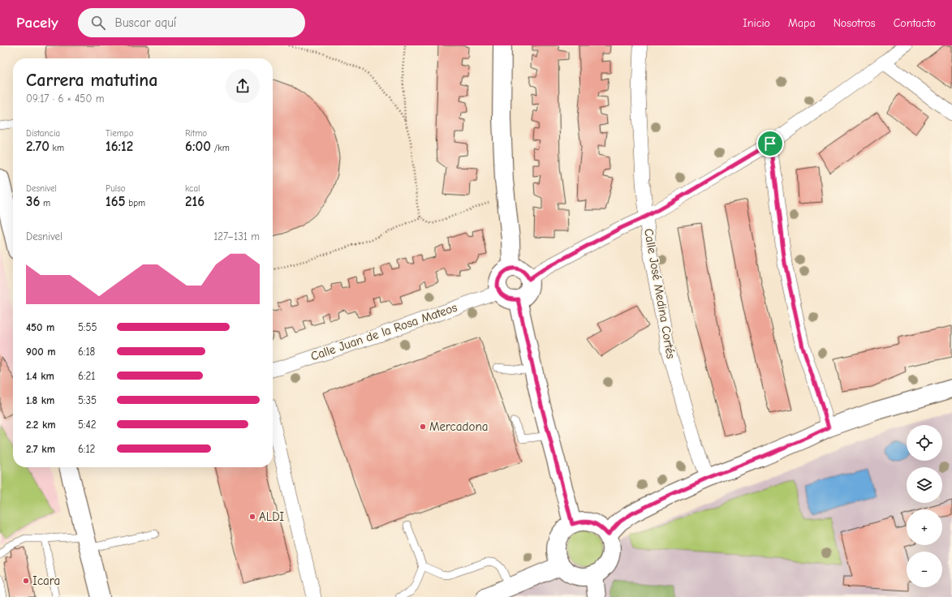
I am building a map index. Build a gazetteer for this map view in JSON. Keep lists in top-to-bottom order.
{
  "streets": {
    "street": ["Calle José Medina Cortés", "Calle Juan de la Rosa Mateos"]
  },
  "places": ["Mercadona", "ALDI", "Icara"],
  "page": {
    "header": "Pacely",
    "search": "Buscar aquí",
    "nav": [
      "Inicio",
      "Mapa",
      "Nosotros",
      "Contacto"
    ],
    "heading": ["Carrera matutina", "09:17 · 6 × 450 m"],
    "stats": [
      ["Distancia", "2.70 km"],
      ["Tiempo", "16:12"],
      ["Ritmo", "6:00 /km"],
      ["Desnivel", "36 m"],
      ["Pulso", "165 bpm"],
      ["kcal", "216"]
    ],
    "chart": ["Desnivel", "127–131 m"],
    "list": [
      {
        "name": "450 m",
        "note": "5:55"
      },
      {
        "name": "900 m",
        "note": "6:18"
      },
      {
        "name": "1.4 km",
        "note": "6:21"
      },
      {
        "name": "1.8 km",
        "note": "5:35"
      },
      {
        "name": "2.2 km",
        "note": "5:42"
      },
      {
        "name": "2.7 km",
        "note": "6:12"
      }
    ],
    "map_buttons": ["+", "−"]
  }
}
